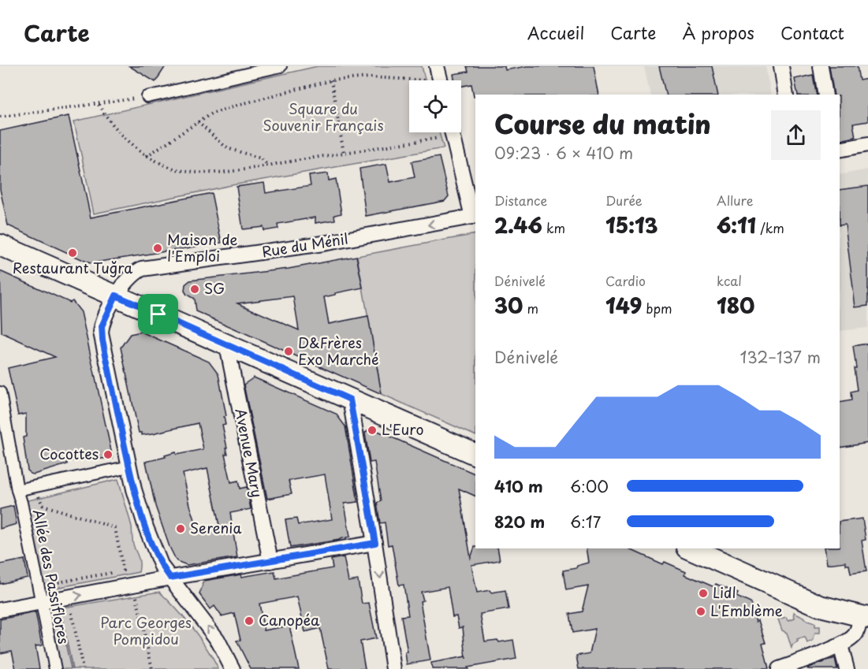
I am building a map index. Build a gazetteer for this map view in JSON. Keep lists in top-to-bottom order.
{
  "streets": {
    "street": ["Rue du Ménil", "Avenue Mary", "Allée des Passiflores"]
  },
  "one_way": ["Rue du Ménil"],
  "parks": ["Square du Souvenir Français", "Parc Georges Pompidou"],
  "places": [
    "Maison de l'Emploi",
    "Restaurant Tuğra",
    "SG",
    "D&Frères Exo Marché",
    "L'Euro",
    "Cocottes",
    "Serenia",
    "Lidl",
    "L'Emblème",
    "Canopéa"
  ],
  "page": {
    "header": "Carte",
    "nav": [
      "Accueil",
      "Carte",
      "À propos",
      "Contact"
    ],
    "heading": ["Course du matin", "09:23 · 6 × 410 m"],
    "stats": [
      ["Distance", "2.46 km"],
      ["Durée", "15:13"],
      ["Allure", "6:11 /km"],
      ["Dénivelé", "30 m"],
      ["Cardio", "149 bpm"],
      ["kcal", "180"]
    ],
    "chart": ["Dénivelé", "132–137 m"],
    "list": [
      {
        "name": "410 m",
        "note": "6:00"
      },
      {
        "name": "820 m",
        "note": "6:17"
      }
    ]
  }
}
